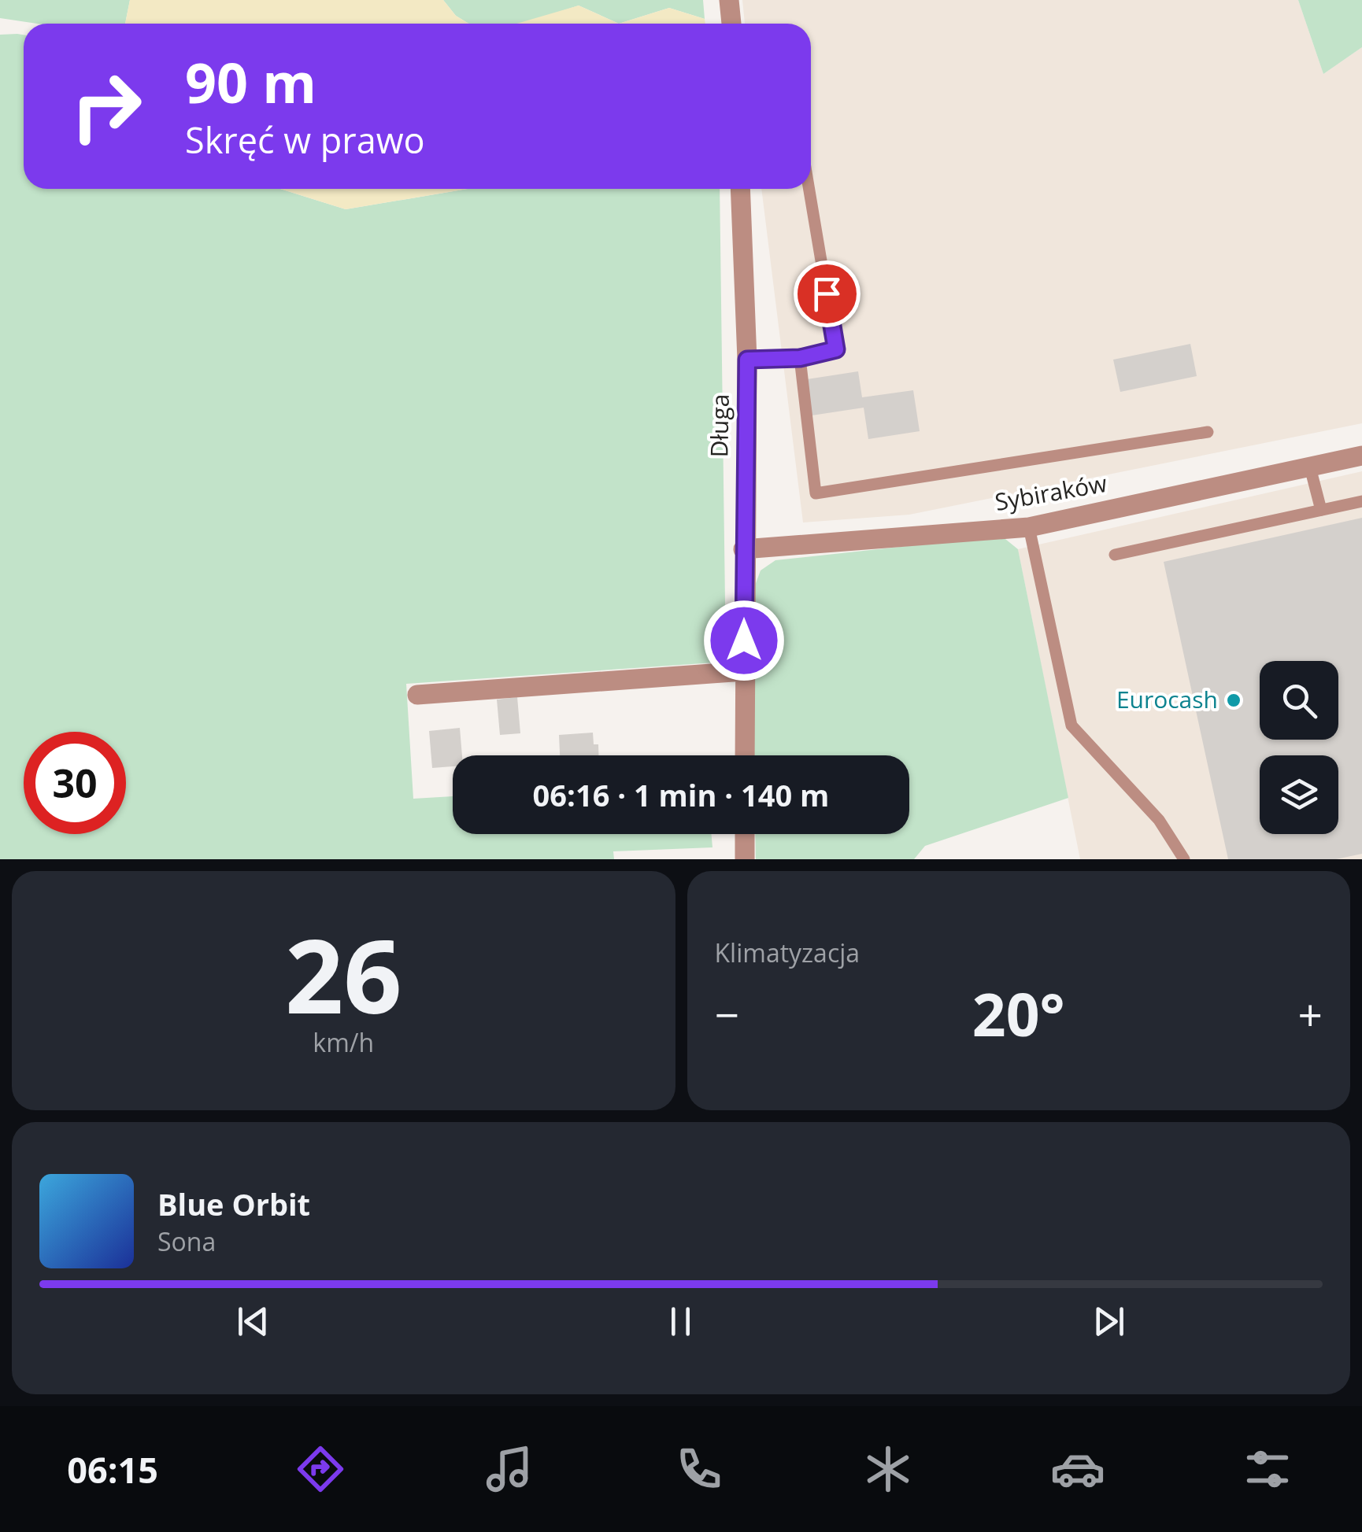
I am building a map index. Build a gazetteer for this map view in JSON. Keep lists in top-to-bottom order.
{
  "streets": {
    "street": ["Długa", "Sybiraków"]
  },
  "crossings": [
    ["Długa", "Sybiraków"]
  ],
  "places": ["Eurocash"],
  "page": {
    "turn": ["90 m", "Skręć w prawo"],
    "limit": "30",
    "trip": "06:16 · 1 min · 140 m",
    "tile": [
      ["26", "km/h"],
      "Klimatyzacja"
    ],
    "heat": ["−", "20°", "+"],
    "song": ["Blue Orbit", "Sona"],
    "tabs": "06:15"
  }
}
